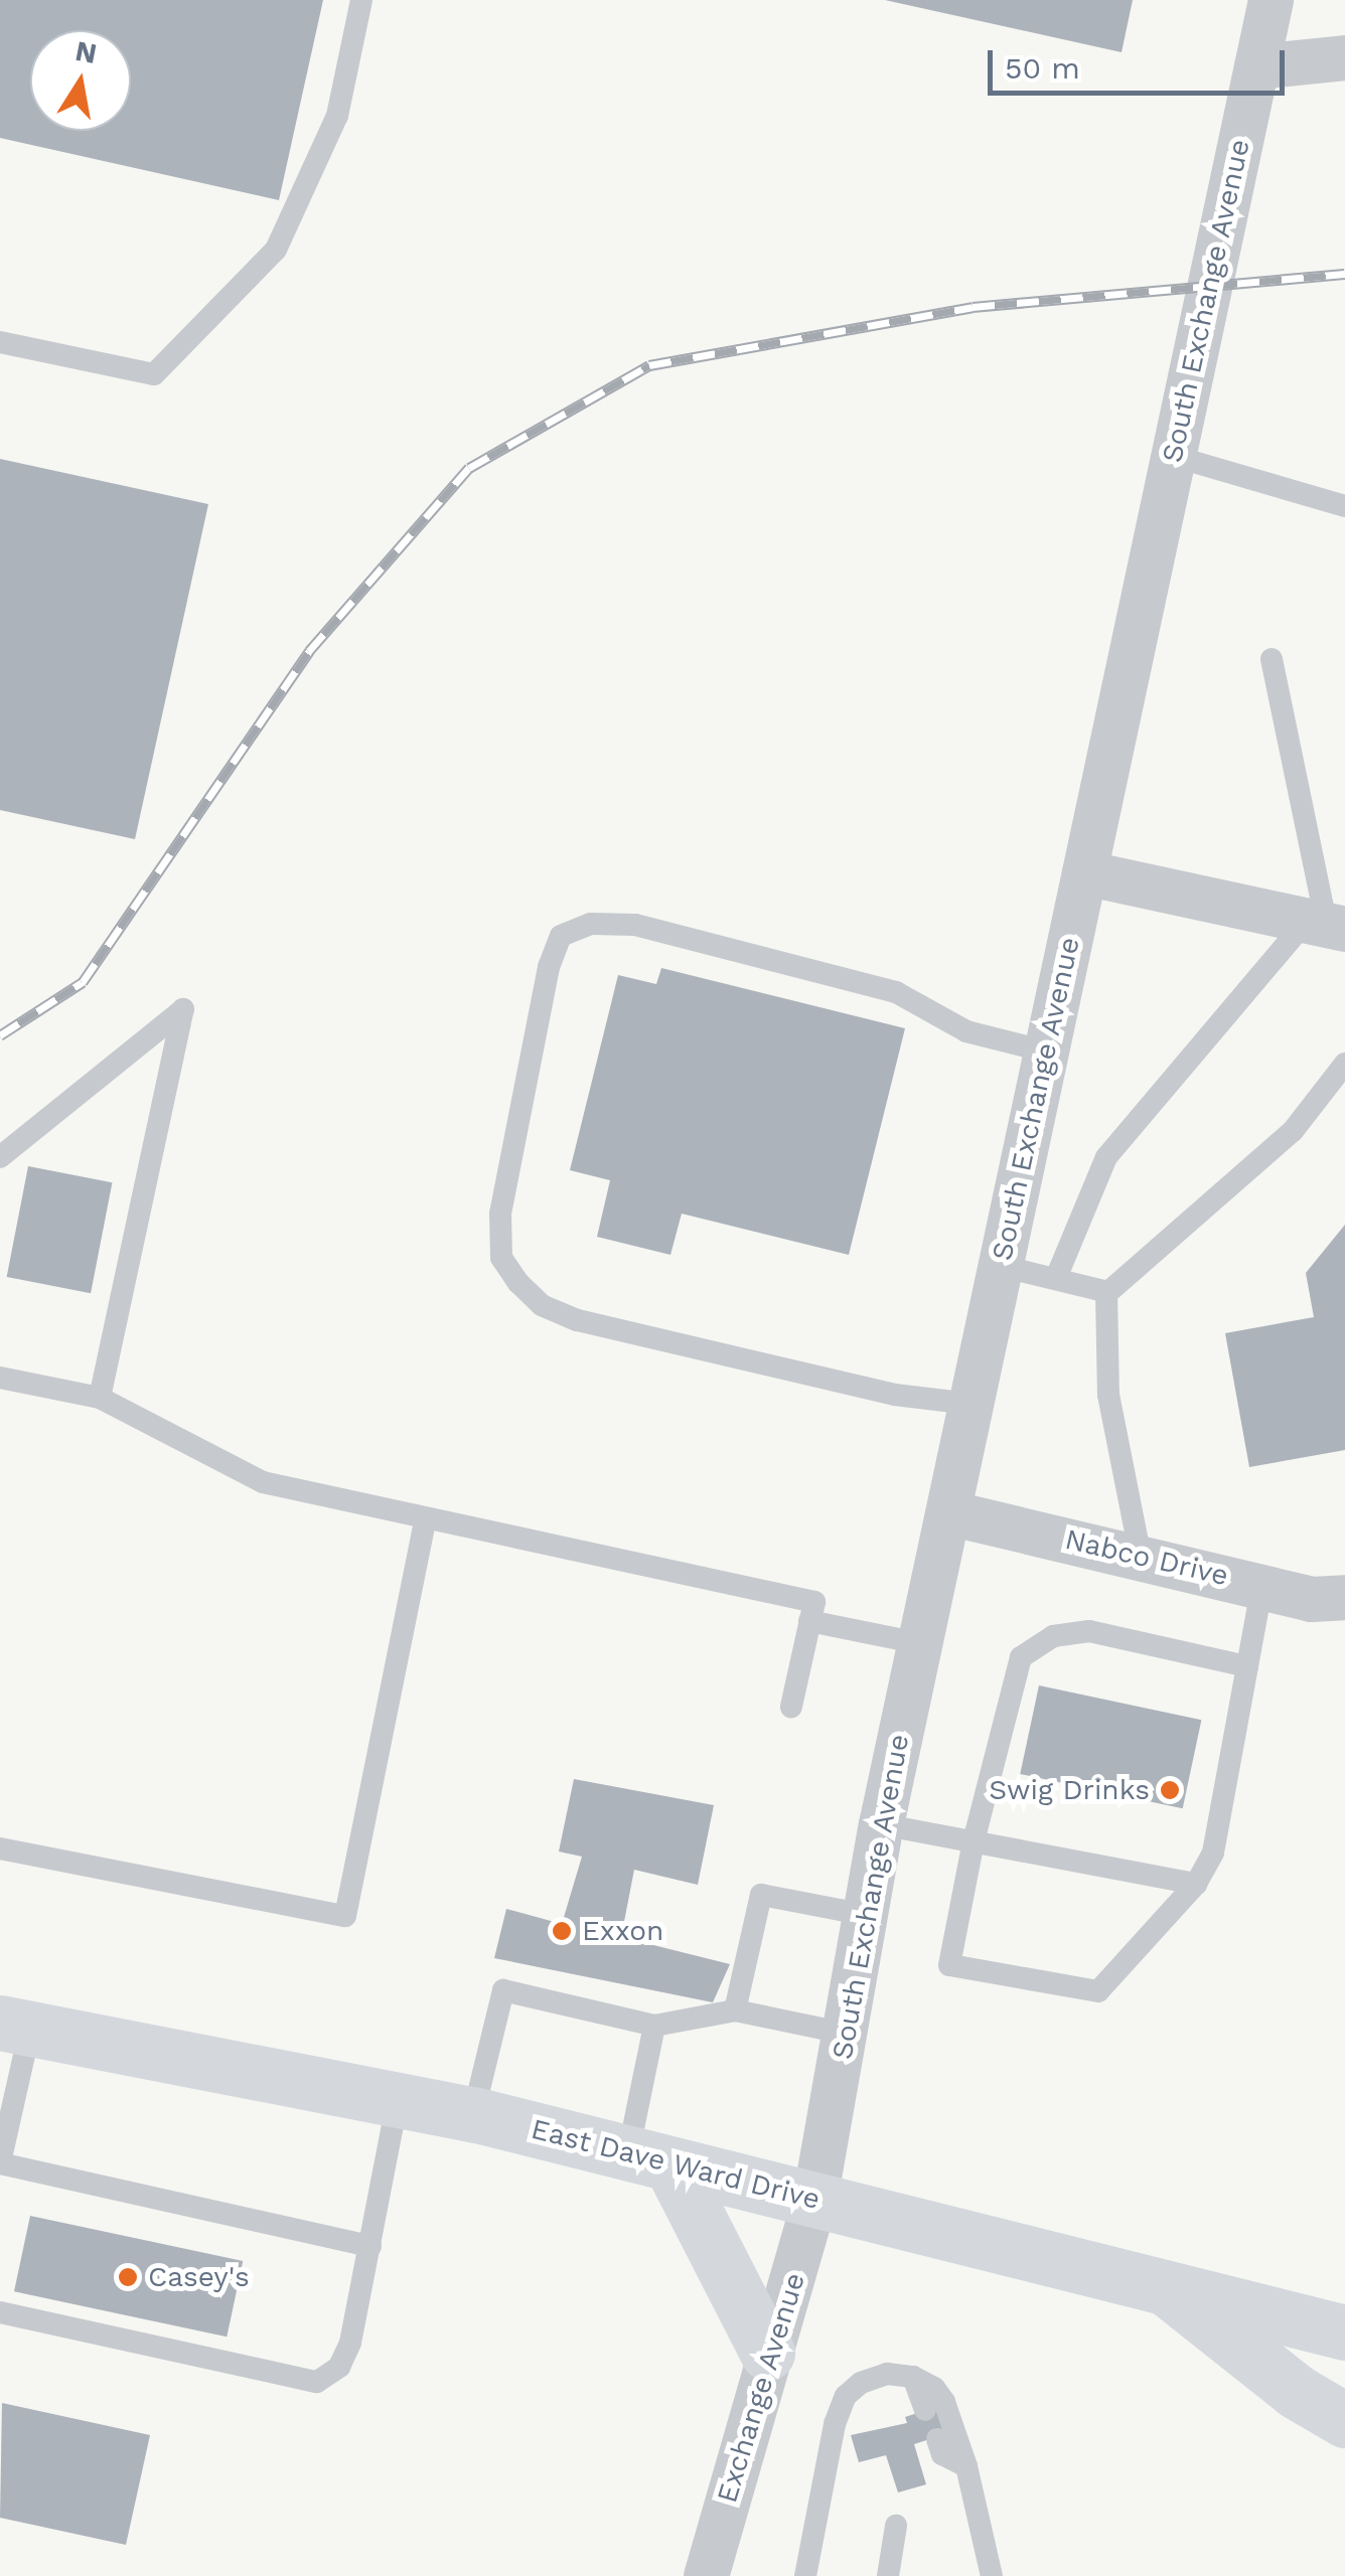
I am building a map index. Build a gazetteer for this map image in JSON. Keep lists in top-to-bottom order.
{
  "streets": {
    "main road": ["East Dave Ward Drive"],
    "street": ["South Exchange Avenue", "Nabco Drive", "Exchange Avenue"]
  },
  "crossings": [
    ["South Exchange Avenue", "Nabco Drive"],
    ["South Exchange Avenue", "East Dave Ward Drive"],
    ["South Exchange Avenue", "Exchange Avenue"],
    ["East Dave Ward Drive", "Exchange Avenue"]
  ],
  "places": ["Swig Drinks", "Exxon", "Casey's"],
  "scale_bar": "50 m",
  "north": "top"
}
